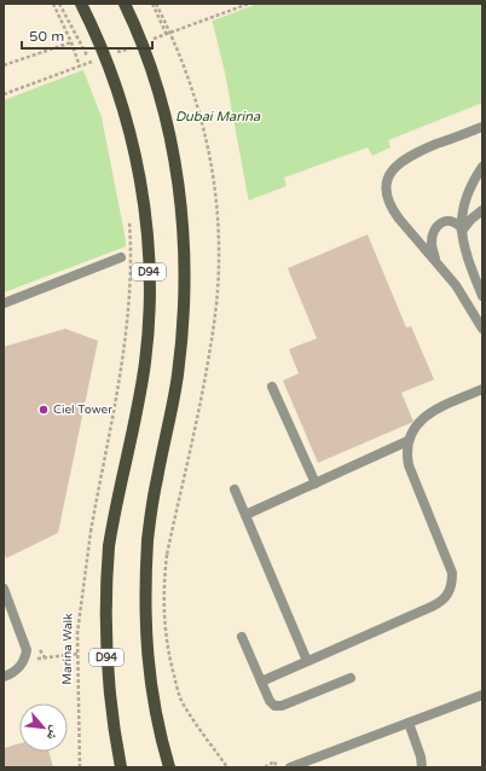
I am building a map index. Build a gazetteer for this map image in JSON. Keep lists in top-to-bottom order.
{
  "streets": {
    "main road": ["D94"],
    "path": ["Marina Walk"]
  },
  "water": ["Dubai Marina"],
  "places": ["Ciel Tower"],
  "scale_bar": "50 m",
  "north": "bottom right"
}
